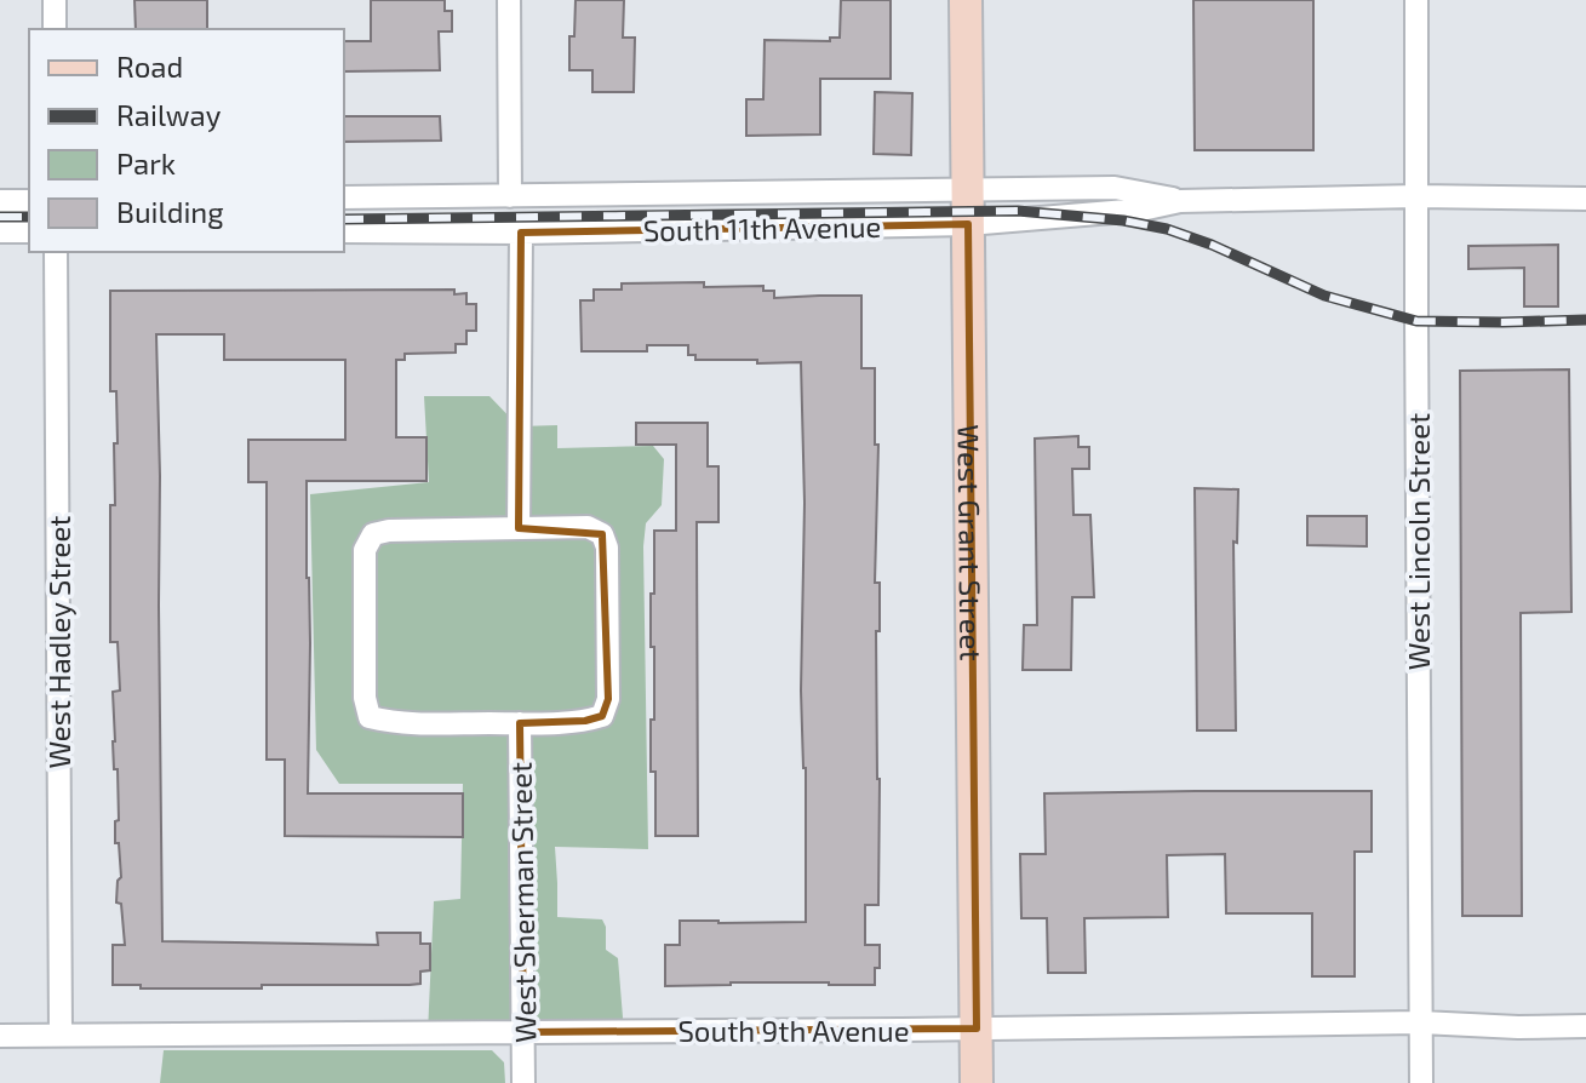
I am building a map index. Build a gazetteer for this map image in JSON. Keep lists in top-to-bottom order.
{
  "streets": {
    "main road": ["West Grant Street"],
    "street": [
      "South 11th Avenue",
      "West Lincoln Street",
      "West Hadley Street",
      "West Sherman Street",
      "South 9th Avenue"
    ]
  },
  "crossings": [
    ["South 11th Avenue", "West Grant Street"],
    ["South 11th Avenue", "West Lincoln Street"],
    ["West Grant Street", "South 9th Avenue"],
    ["West Lincoln Street", "South 9th Avenue"],
    ["West Hadley Street", "South 9th Avenue"],
    ["West Sherman Street", "South 9th Avenue"]
  ],
  "legend": [
    "Road",
    "Railway",
    "Park",
    "Building"
  ]
}
